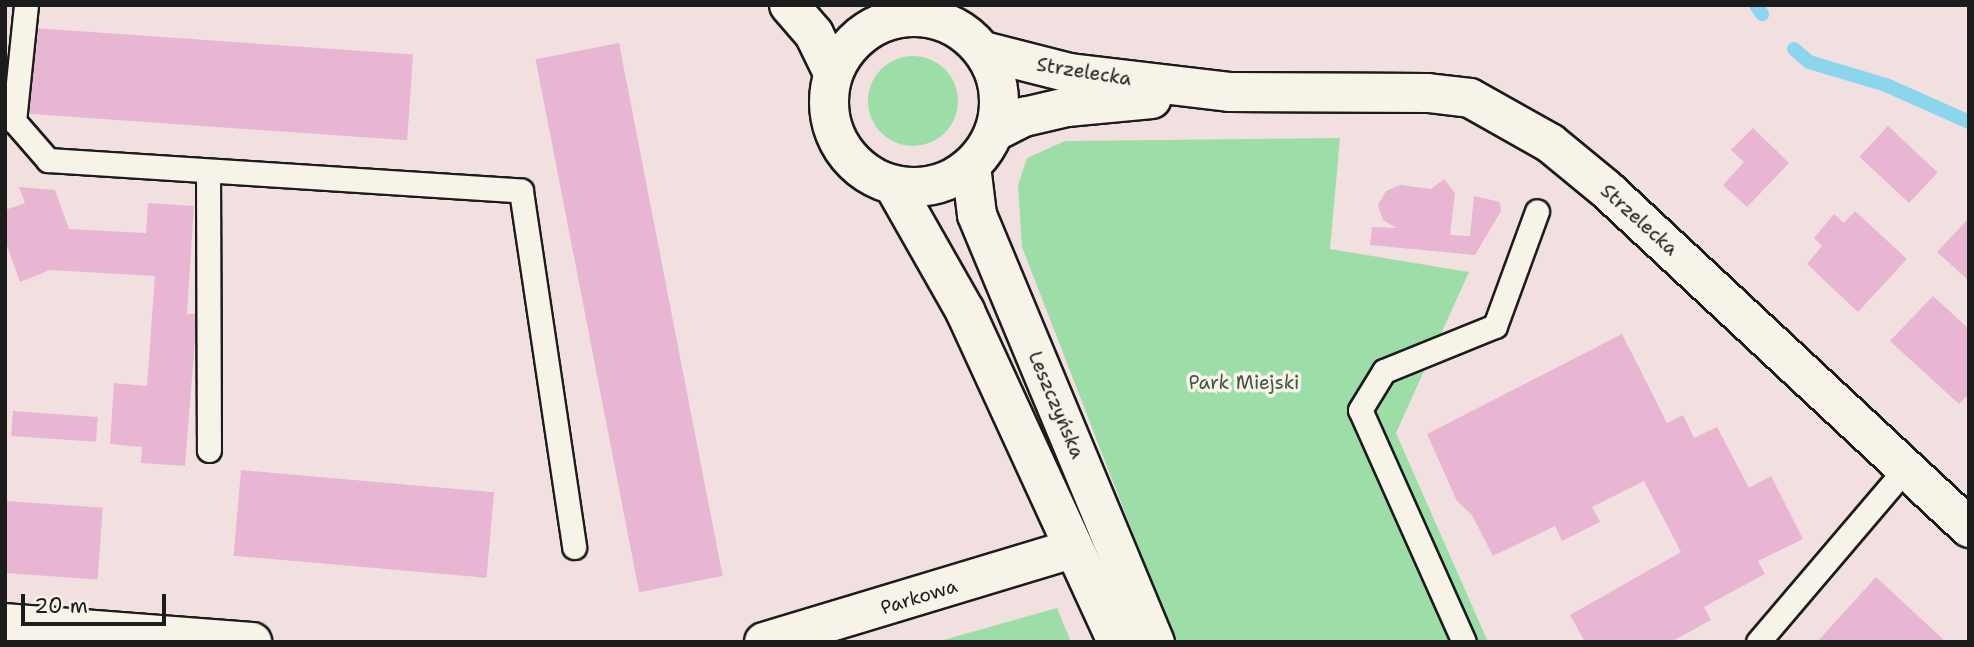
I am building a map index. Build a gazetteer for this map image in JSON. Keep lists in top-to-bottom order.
{
  "streets": {
    "street": ["Strzelecka", "Leszczyńska", "Parkowa"]
  },
  "crossings": [
    ["Strzelecka", "Leszczyńska"]
  ],
  "parks": ["Park Miejski"],
  "scale_bar": "20 m"
}
